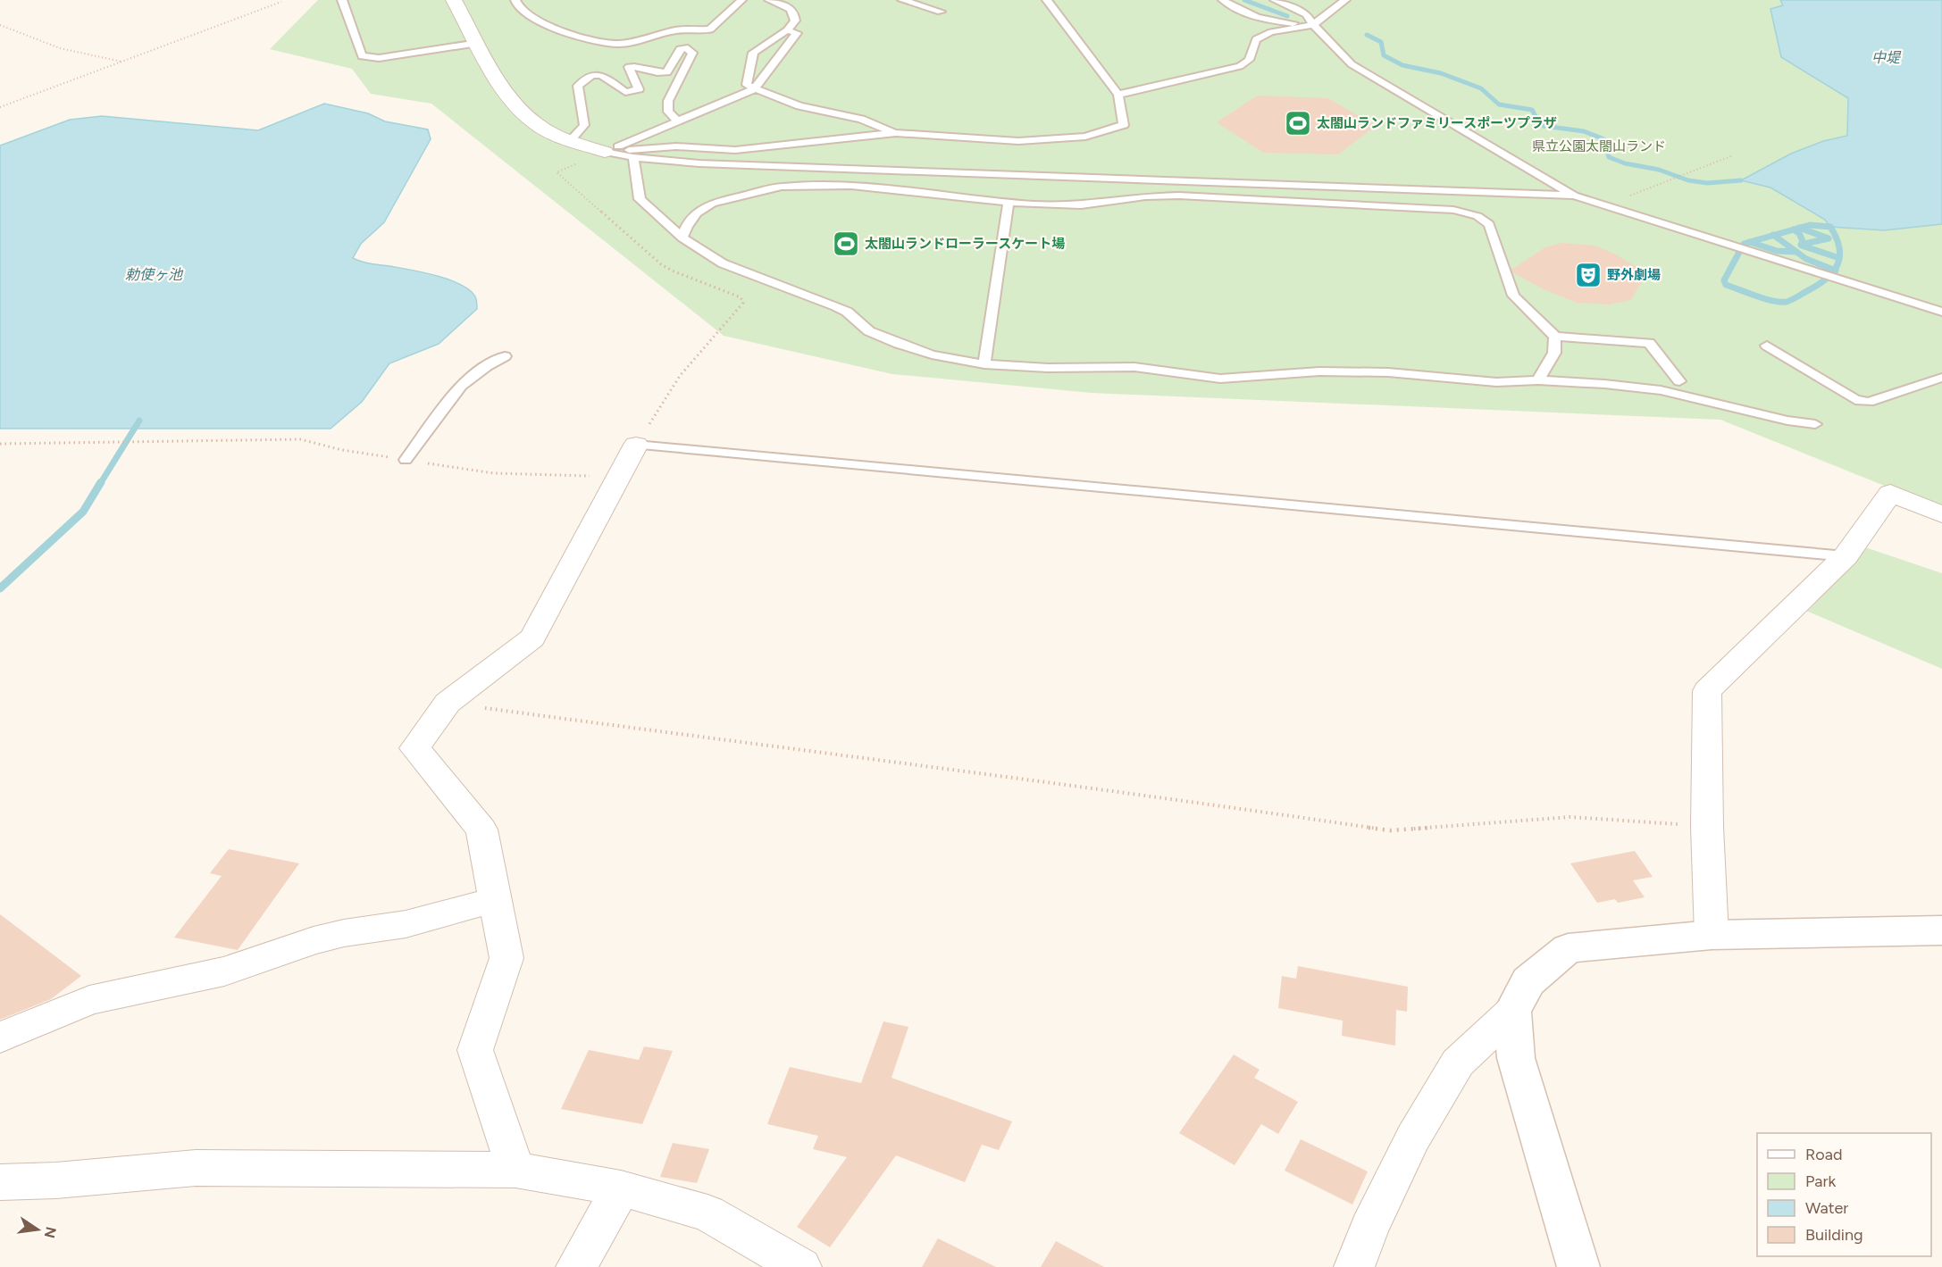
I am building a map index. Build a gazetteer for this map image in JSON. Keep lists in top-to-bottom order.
{
  "water": ["中堤", "勅使ヶ池"],
  "parks": ["県立公園太閤山ランド"],
  "places": {
    "sports": ["太閤山ランドファミリースポーツプラザ", "太閤山ランドローラースケート場"],
    "theatre": ["野外劇場"]
  },
  "legend": [
    "Road",
    "Park",
    "Water",
    "Building"
  ],
  "north": "right"
}
